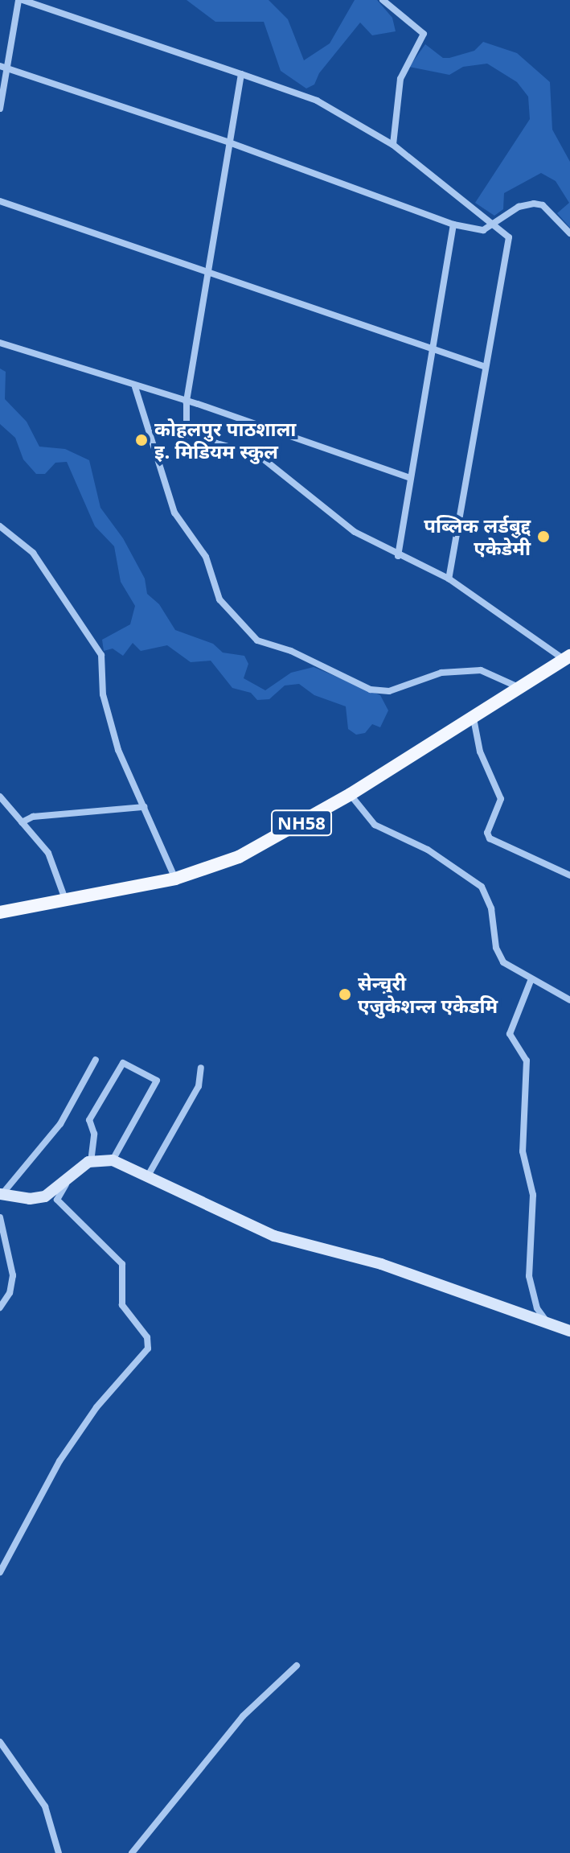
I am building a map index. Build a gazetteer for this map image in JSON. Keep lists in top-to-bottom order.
{
  "streets": {
    "main road": ["NH58"]
  },
  "places": ["कोहलपुर पाठशाला इ. मिडियम स्कुल", "पब्लिक लर्डबुद्द एकेडेमी", "सेन्चुरी एजुकेशन्ल एकेडमि"]
}
